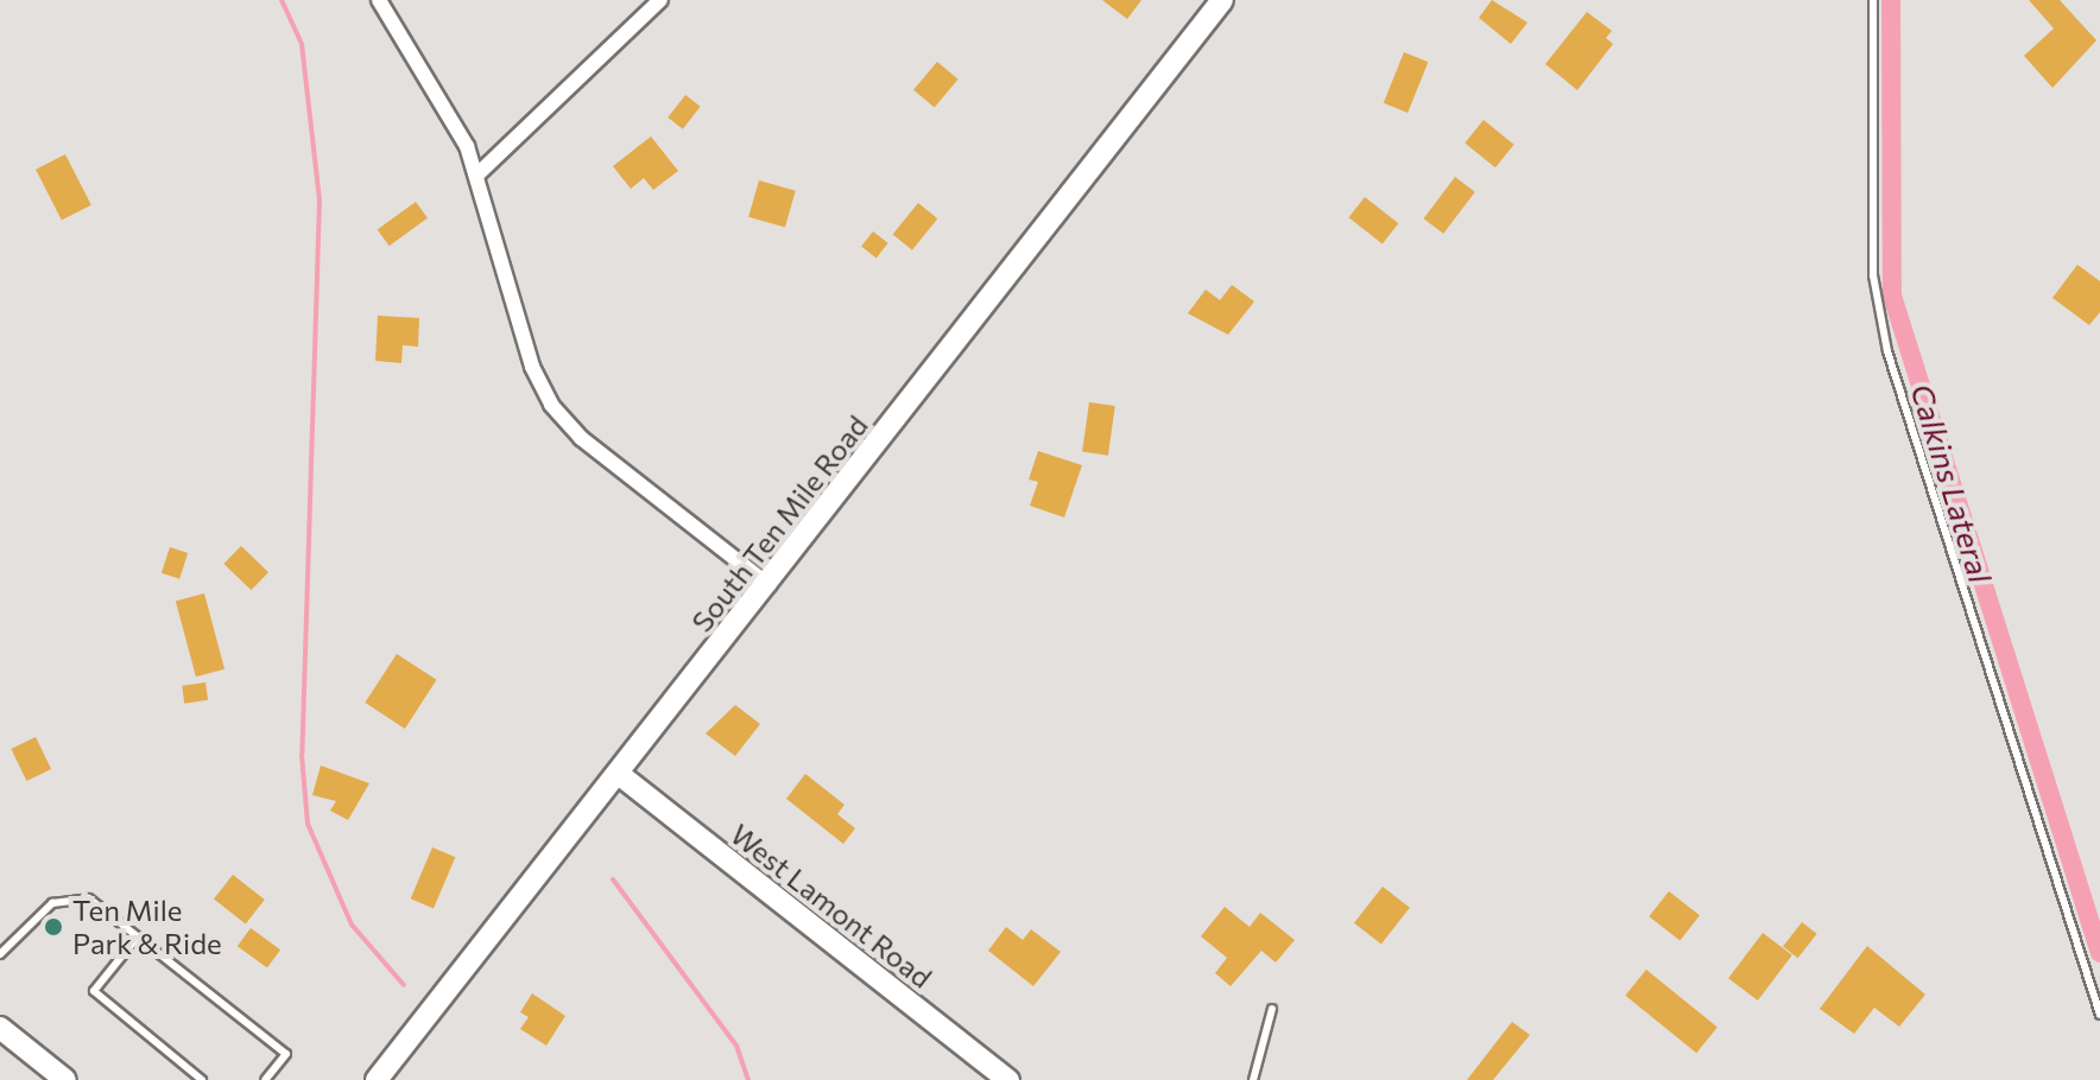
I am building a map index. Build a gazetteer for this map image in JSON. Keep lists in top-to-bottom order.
{
  "streets": {
    "main road": ["South Ten Mile Road", "West Lamont Road"]
  },
  "crossings": [
    ["South Ten Mile Road", "West Lamont Road"]
  ],
  "water": ["Calkins Lateral"],
  "places": ["Ten Mile Park & Ride"]
}
